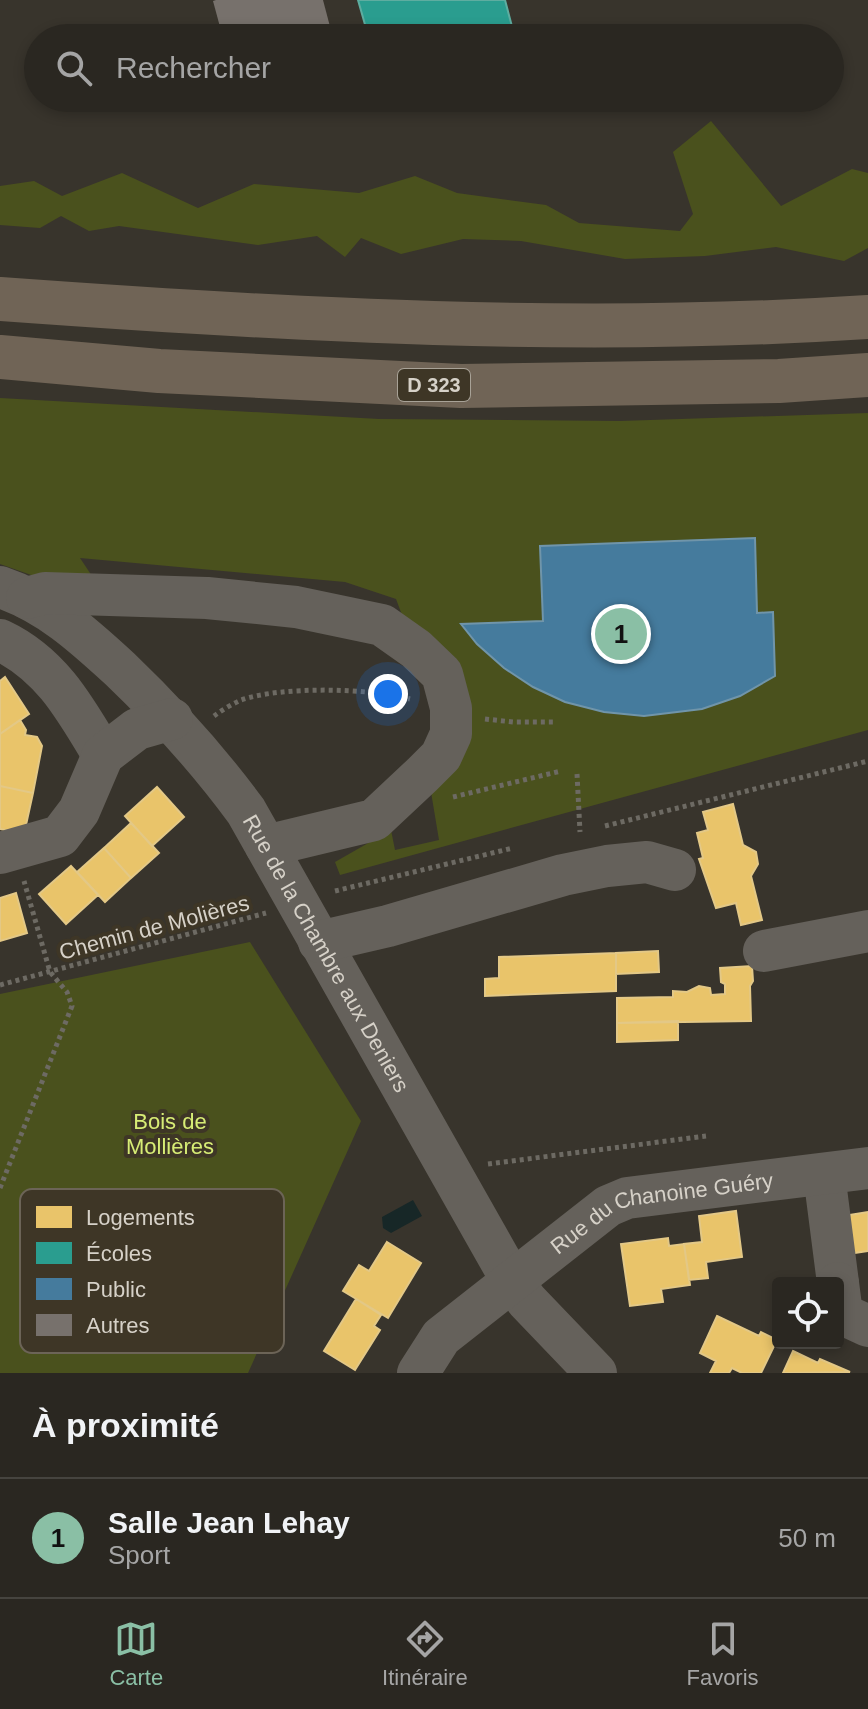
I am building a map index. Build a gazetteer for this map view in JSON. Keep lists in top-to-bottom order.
{
  "streets": {
    "highway": ["D 323"],
    "street": ["Rue de la Chambre aux Deniers", "Rue du Chanoine Guéry"],
    "path": ["Chemin de Molières"]
  },
  "crossings": [
    ["Rue de la Chambre aux Deniers", "Rue du Chanoine Guéry"]
  ],
  "parks": ["Bois de Mollières"],
  "legend": [
    "Logements",
    "Écoles",
    "Public",
    "Autres"
  ],
  "page": {
    "search": "Rechercher",
    "pins": "1",
    "heading": "À proximité",
    "list": [
      {
        "mark": "1",
        "name": "Salle Jean Lehay",
        "note": "Sport",
        "value": "50 m"
      }
    ],
    "nav": ["Carte", "Itinéraire", "Favoris"]
  }
}
